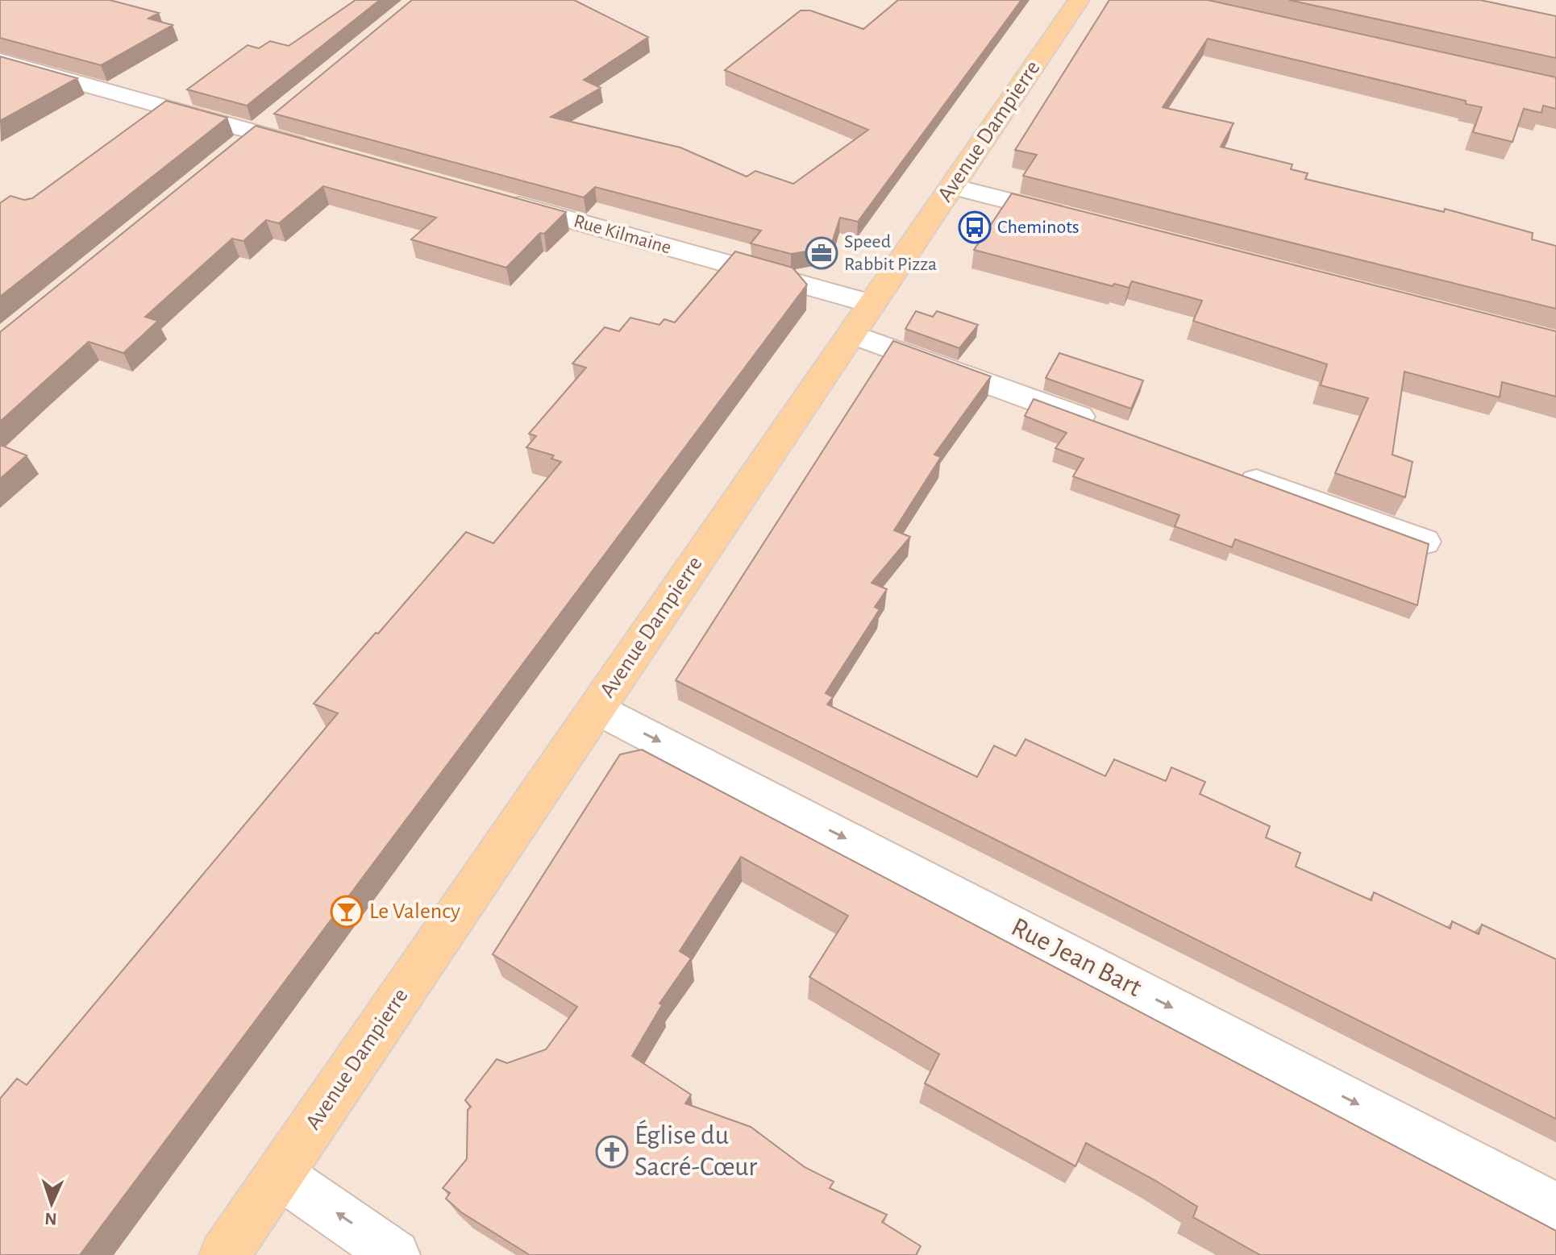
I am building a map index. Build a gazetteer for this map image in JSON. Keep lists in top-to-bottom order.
{
  "streets": {
    "main road": ["Avenue Dampierre"],
    "street": ["Rue Kilmaine", "Rue Jean Bart"]
  },
  "crossings": [
    ["Avenue Dampierre", "Rue Kilmaine"],
    ["Avenue Dampierre", "Rue Jean Bart"]
  ],
  "one_way": ["Rue Jean Bart"],
  "places": {
    "bus stop": ["Cheminots"],
    "office": ["Speed Rabbit Pizza"],
    "bar": ["Le Valency"],
    "church": ["Église du Sacré-Cœur"]
  },
  "north": "bottom"
}
